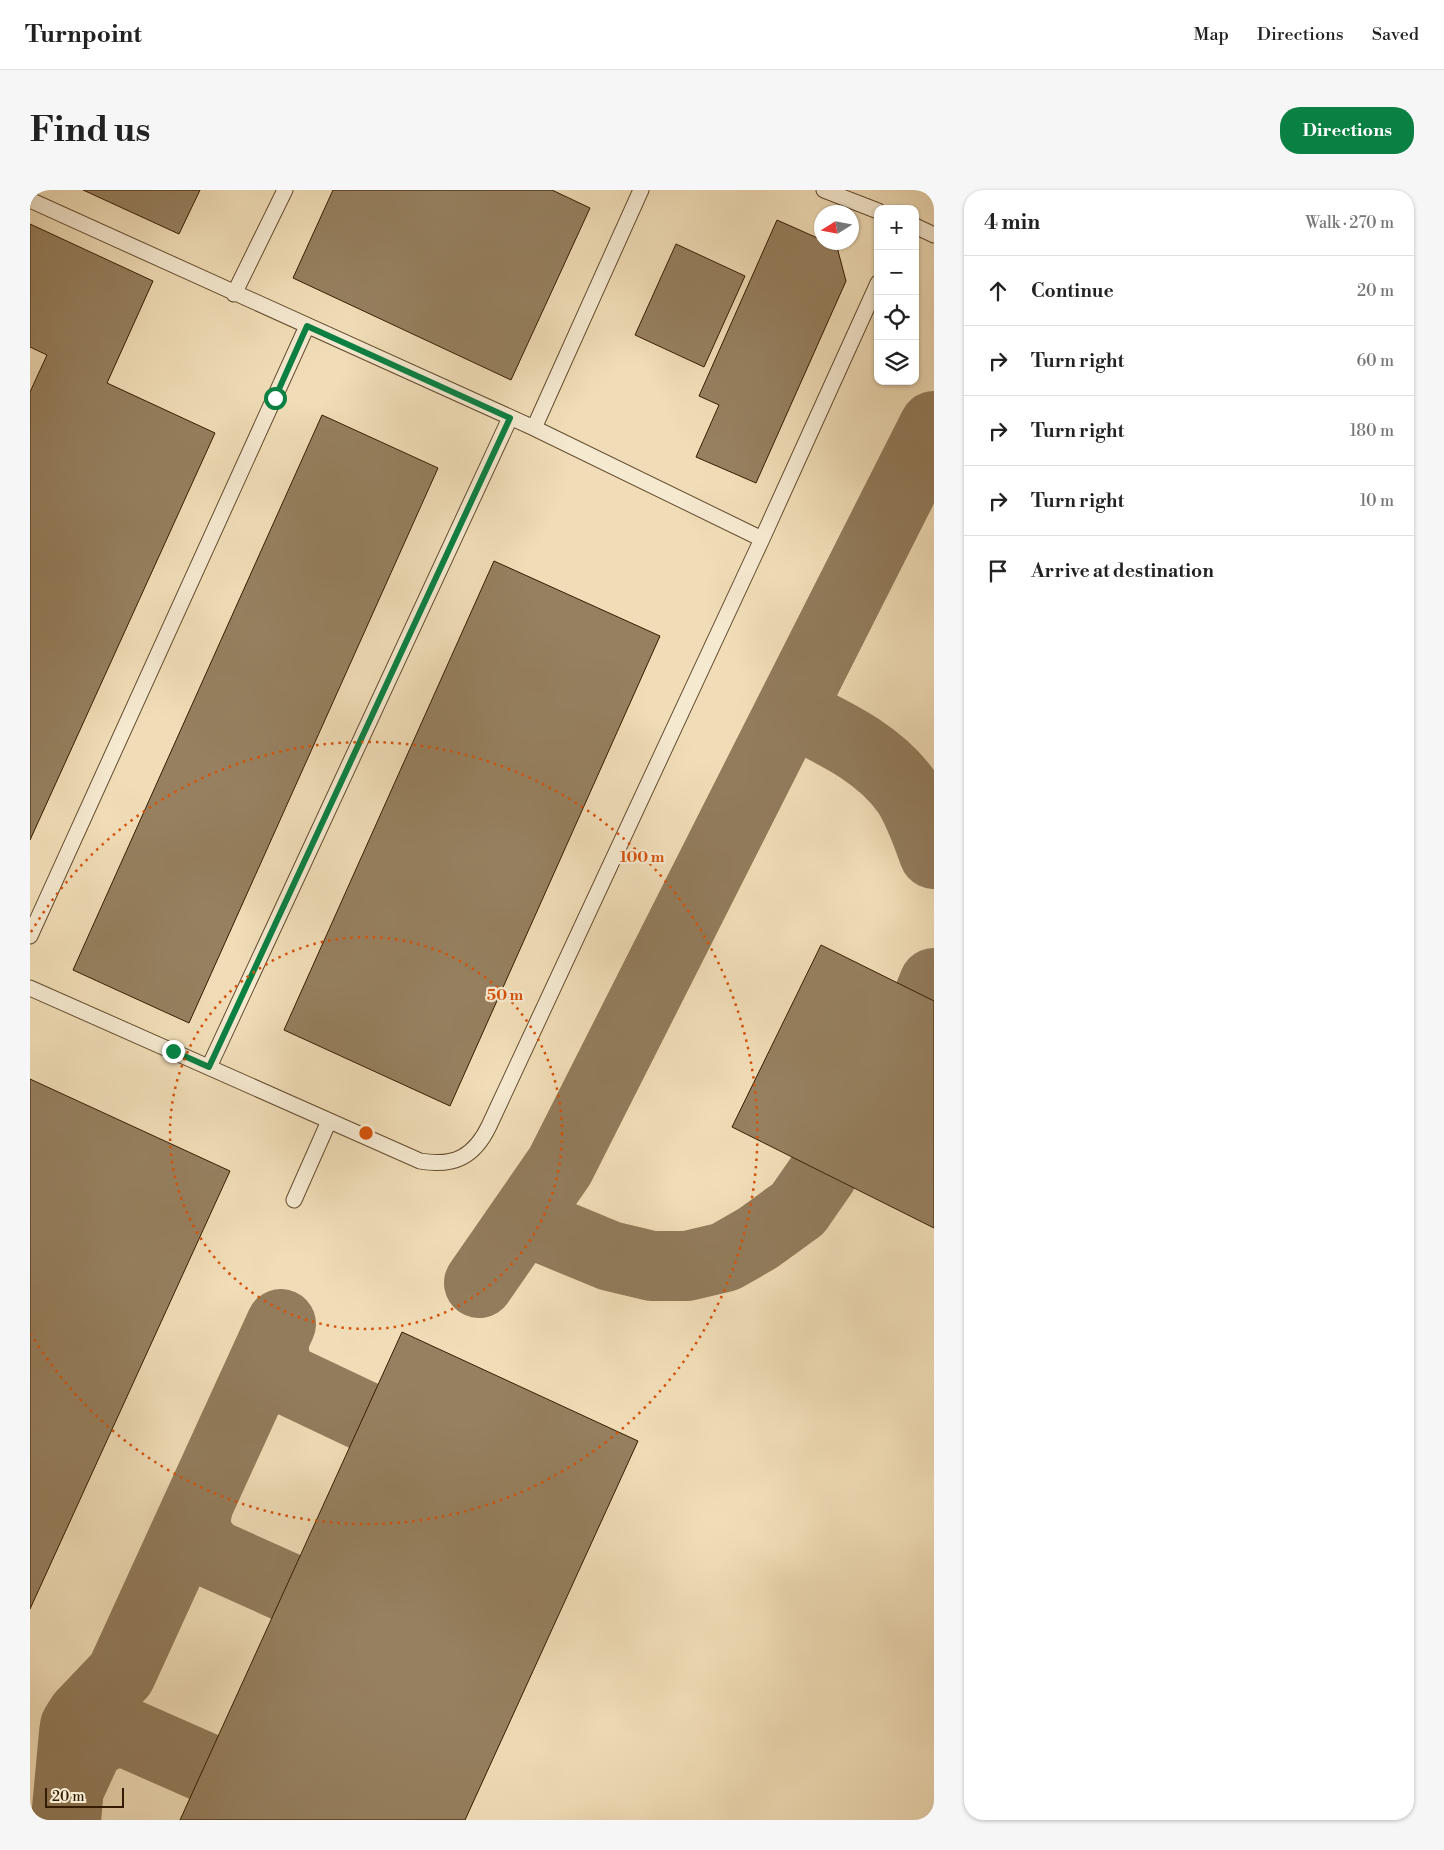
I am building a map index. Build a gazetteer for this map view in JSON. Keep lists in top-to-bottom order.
{
  "scale_bar": "20 m",
  "north": "left",
  "page": {
    "header": "Turnpoint",
    "nav": ["Map", "Directions", "Saved"],
    "buttons": "Directions",
    "title": "Find us",
    "heading": ["4 min", "Walk · 270 m"],
    "map_buttons": ["+", "−"],
    "list": [
      ["Continue", "20 m"],
      ["Turn right", "60 m"],
      ["Turn right", "180 m"],
      ["Turn right", "10 m"],
      "Arrive at destination"
    ],
    "scale": "20 m"
  },
  "rings": ["100 m", "50 m"]
}
